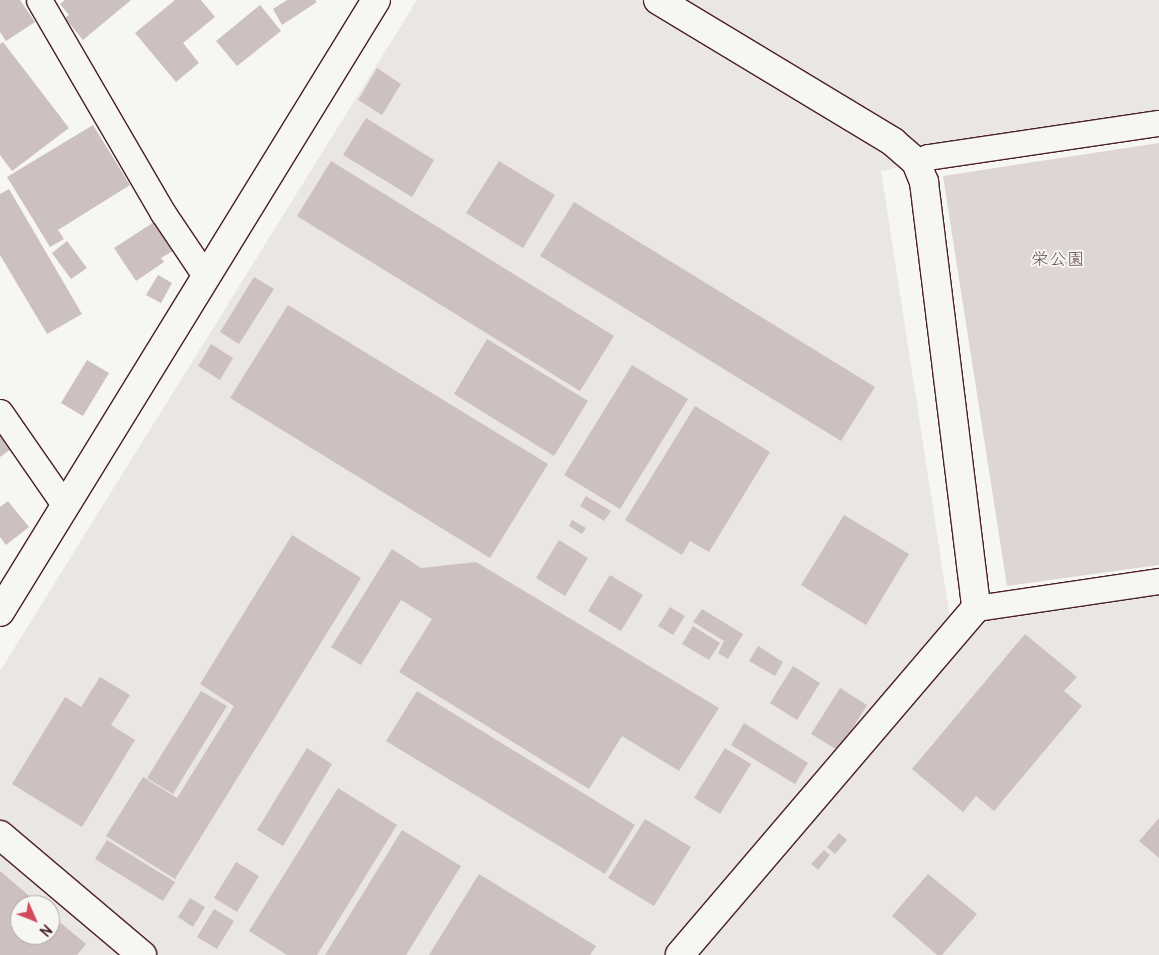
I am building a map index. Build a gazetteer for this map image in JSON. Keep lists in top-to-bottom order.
{
  "parks": ["栄公園"],
  "north": "bottom right"
}
